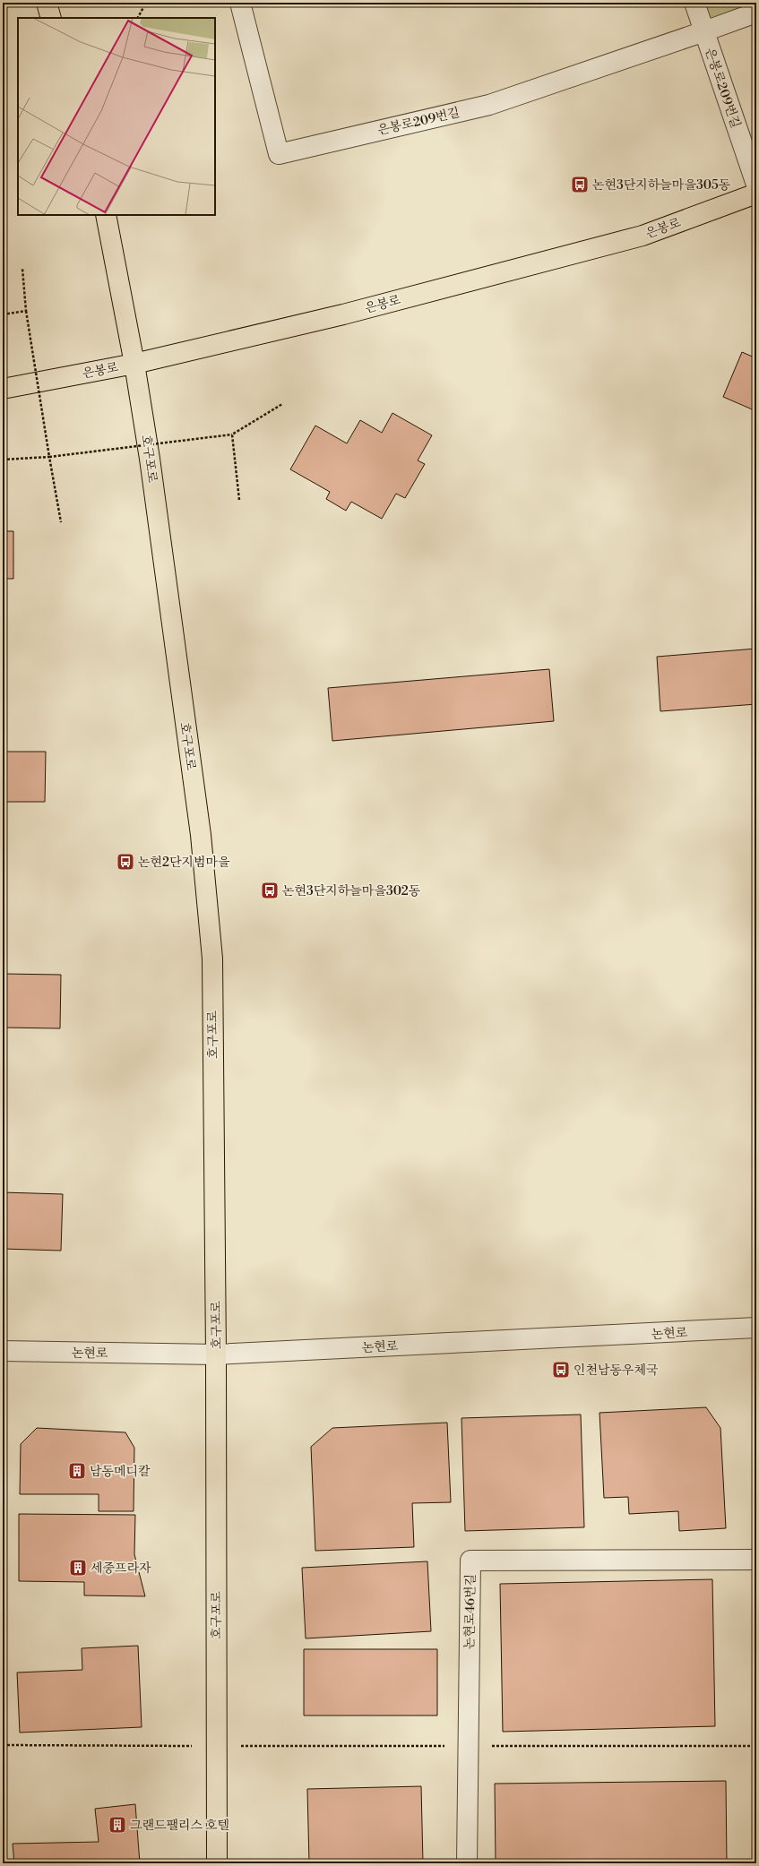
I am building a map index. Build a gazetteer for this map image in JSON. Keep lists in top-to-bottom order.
{
  "streets": {
    "main road": ["은봉로", "호구포로"],
    "street": ["은봉로209번길", "논현로", "논현로46번길"]
  },
  "crossings": [
    ["은봉로", "호구포로"],
    ["호구포로", "논현로"]
  ],
  "places": {
    "bus stop": [
      "논현3단지하늘마을305동",
      "논현2단지범마을",
      "논현3단지하늘마을302동",
      "인천남동우체국"
    ],
    "building": ["남동메디칼", "세중프라자", "그랜드팰리스 호텔"]
  }
}
